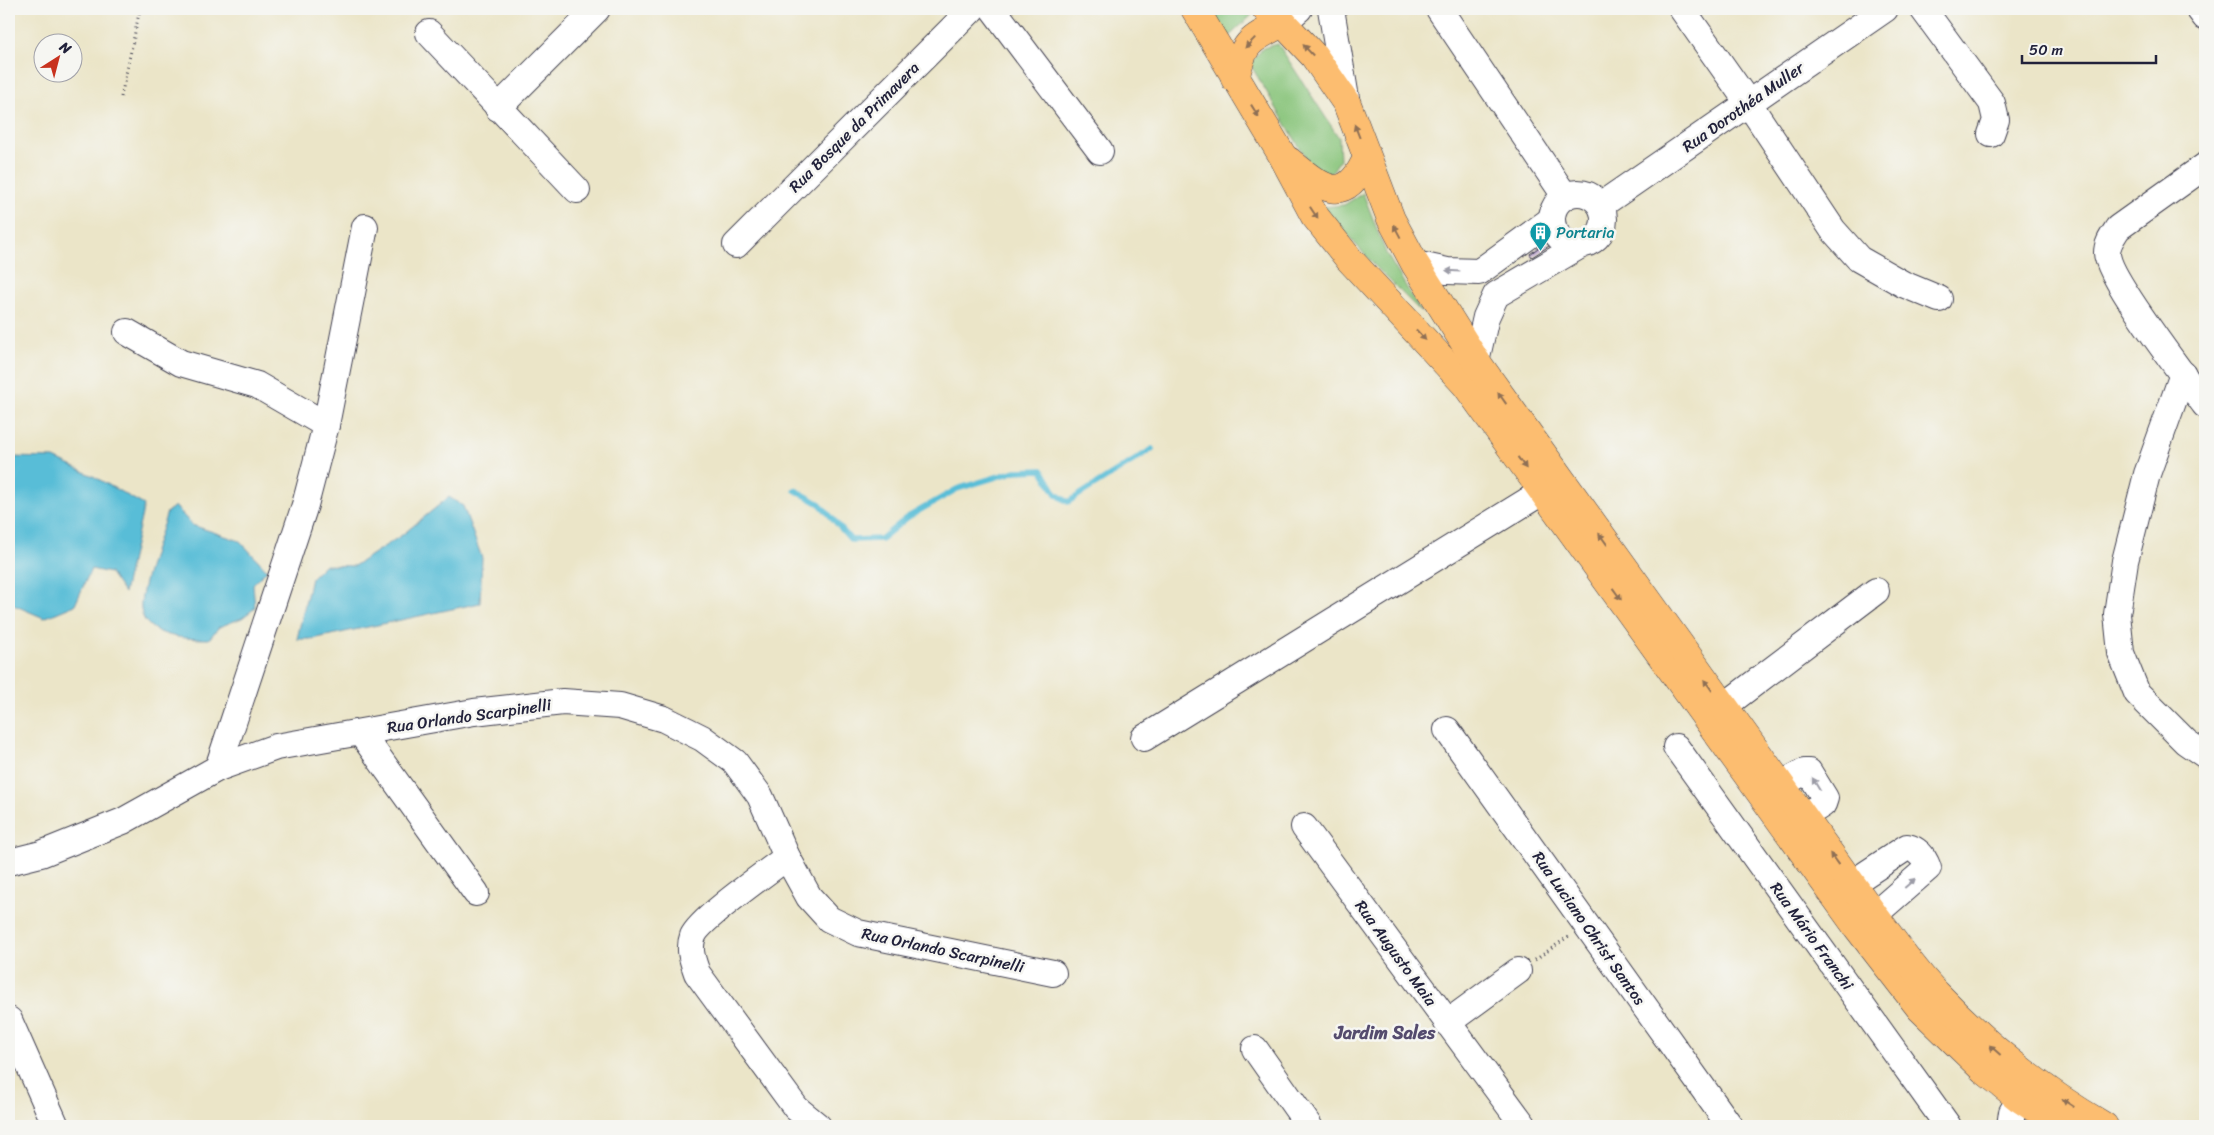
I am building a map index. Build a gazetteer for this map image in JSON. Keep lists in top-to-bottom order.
{
  "streets": {
    "street": [
      "Rua Dorothéa Muller",
      "Rua Bosque da Primavera",
      "Rua Orlando Scarpinelli",
      "Rua Luciano Christ Santos",
      "Rua Mário Franchi",
      "Rua Augusto Maia"
    ]
  },
  "districts": ["Jardim Sales"],
  "places": {
    "building": ["Portaria"]
  },
  "scale_bar": "50 m",
  "north": "top right"
}
